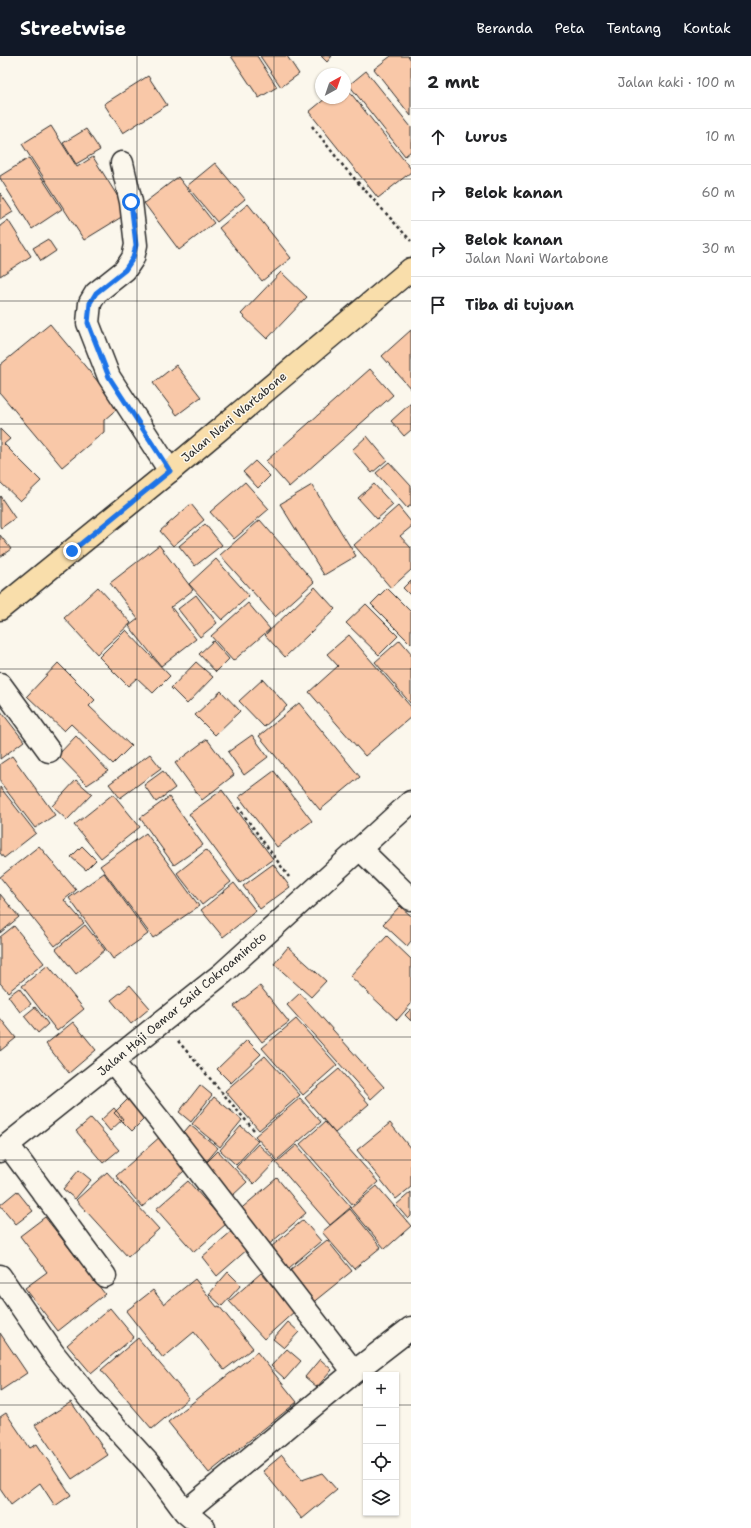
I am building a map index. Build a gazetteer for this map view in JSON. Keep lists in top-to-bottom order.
{
  "streets": {
    "main road": ["Jalan Nani Wartabone"],
    "street": ["Jalan Haji Oemar Said Cokroaminoto"]
  },
  "north": "top right",
  "page": {
    "header": "Streetwise",
    "nav": [
      "Beranda",
      "Peta",
      "Tentang",
      "Kontak"
    ],
    "heading": ["2 mnt", "Jalan kaki · 100 m"],
    "list": [
      ["Lurus", "10 m"],
      ["Belok kanan", "60 m"],
      ["Belok kanan", "Jalan Nani Wartabone", "30 m"],
      "Tiba di tujuan"
    ],
    "map_buttons": ["+", "−"]
  }
}
